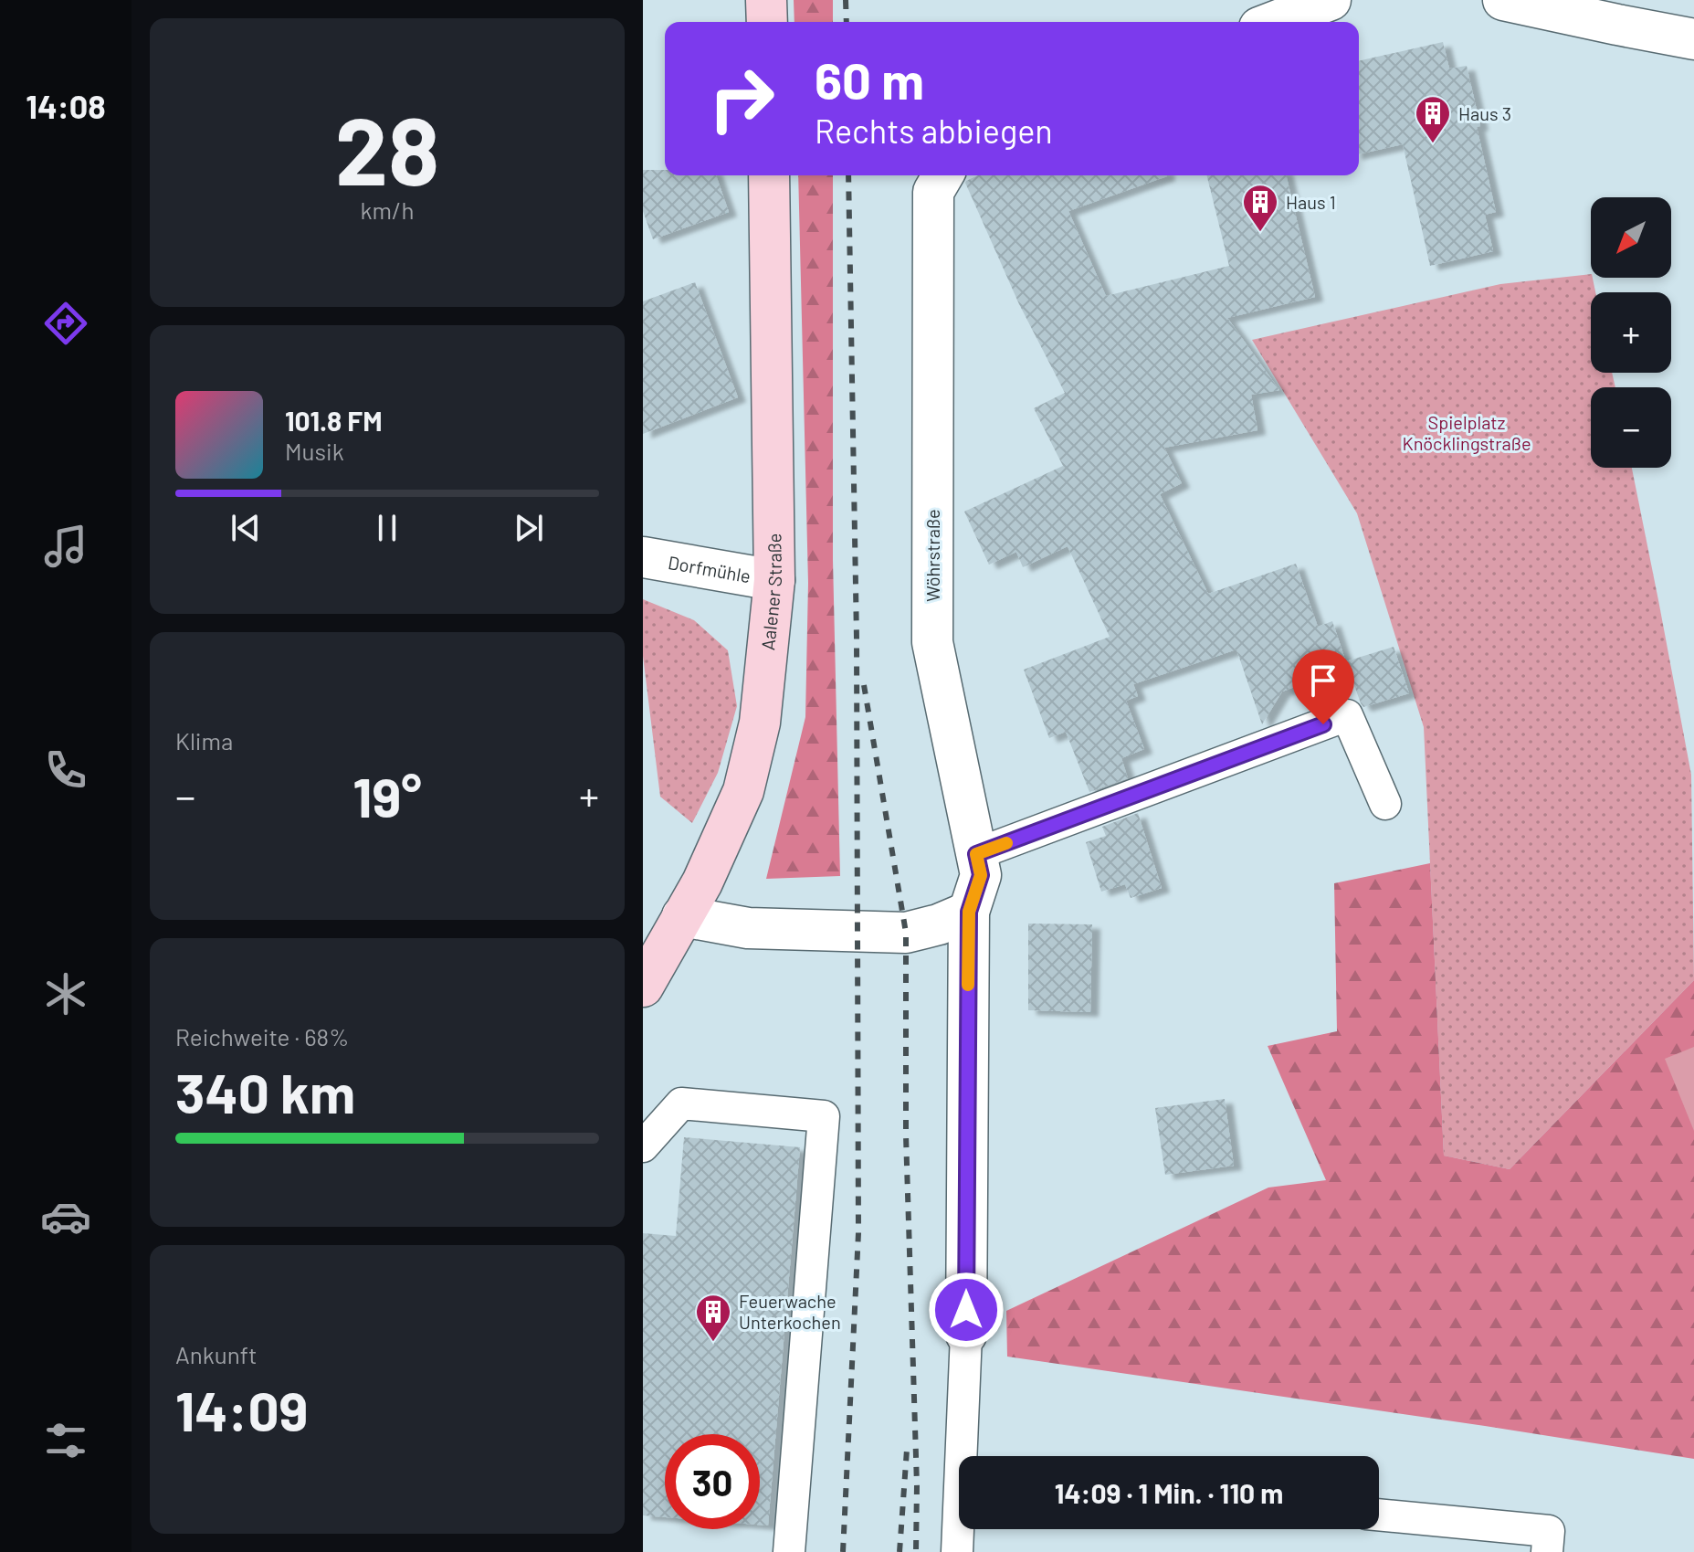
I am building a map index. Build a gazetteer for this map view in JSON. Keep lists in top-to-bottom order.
{
  "streets": {
    "street": ["Wöhrstraße", "Dorfmühle", "Aalener Straße"]
  },
  "crossings": [
    ["Dorfmühle", "Aalener Straße"]
  ],
  "parks": ["Spielplatz Knöcklingstraße"],
  "places": {
    "building": ["Haus 3", "Haus 1", "Feuerwache Unterkochen"]
  },
  "north": "bottom left",
  "page": {
    "tabs": "14:08",
    "tile": [
      ["28", "km/h"],
      "Klima",
      ["Reichweite · 68%", "340 km"],
      ["Ankunft", "14:09"]
    ],
    "turn": ["60 m", "Rechts abbiegen"],
    "map_buttons": ["+", "−"],
    "song": ["101.8 FM", "Musik"],
    "heat": ["−", "19°", "+"],
    "limit": "30",
    "trip": "14:09 · 1 Min. · 110 m"
  }
}
